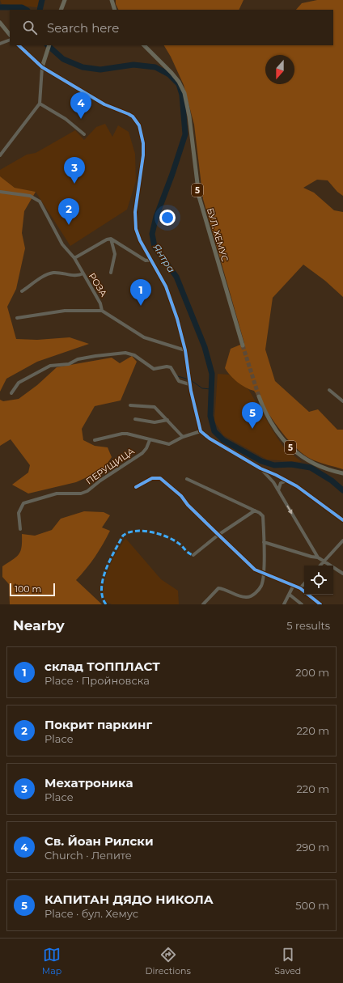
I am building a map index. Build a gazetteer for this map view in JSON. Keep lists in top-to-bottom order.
{
  "streets": {
    "main road": ["5", "БУЛ. ХЕМУС"],
    "street": ["РОЗА", "ПЕРУЩИЦА"]
  },
  "water": ["Янтра"],
  "scale_bar": "100 m",
  "north": "bottom",
  "page": {
    "search": "Search here",
    "pins": [
      "4",
      "3",
      "2",
      "1",
      "5"
    ],
    "scale": "100 m",
    "heading": ["Nearby", "5 results"],
    "list": [
      {
        "mark": "1",
        "name": "склад ТОППЛАСТ",
        "note": "Place · Пройновска",
        "value": "200 m"
      },
      {
        "mark": "2",
        "name": "Покрит паркинг",
        "note": "Place",
        "value": "220 m"
      },
      {
        "mark": "3",
        "name": "Мехатроника",
        "note": "Place",
        "value": "220 m"
      },
      {
        "mark": "4",
        "name": "Св. Йоан Рилски",
        "note": "Church · Лепите",
        "value": "290 m"
      },
      {
        "mark": "5",
        "name": "КАПИТАН ДЯДО НИКОЛА",
        "note": "Place · бул. Хемус",
        "value": "500 m"
      }
    ],
    "nav": ["Map", "Directions", "Saved"]
  }
}
